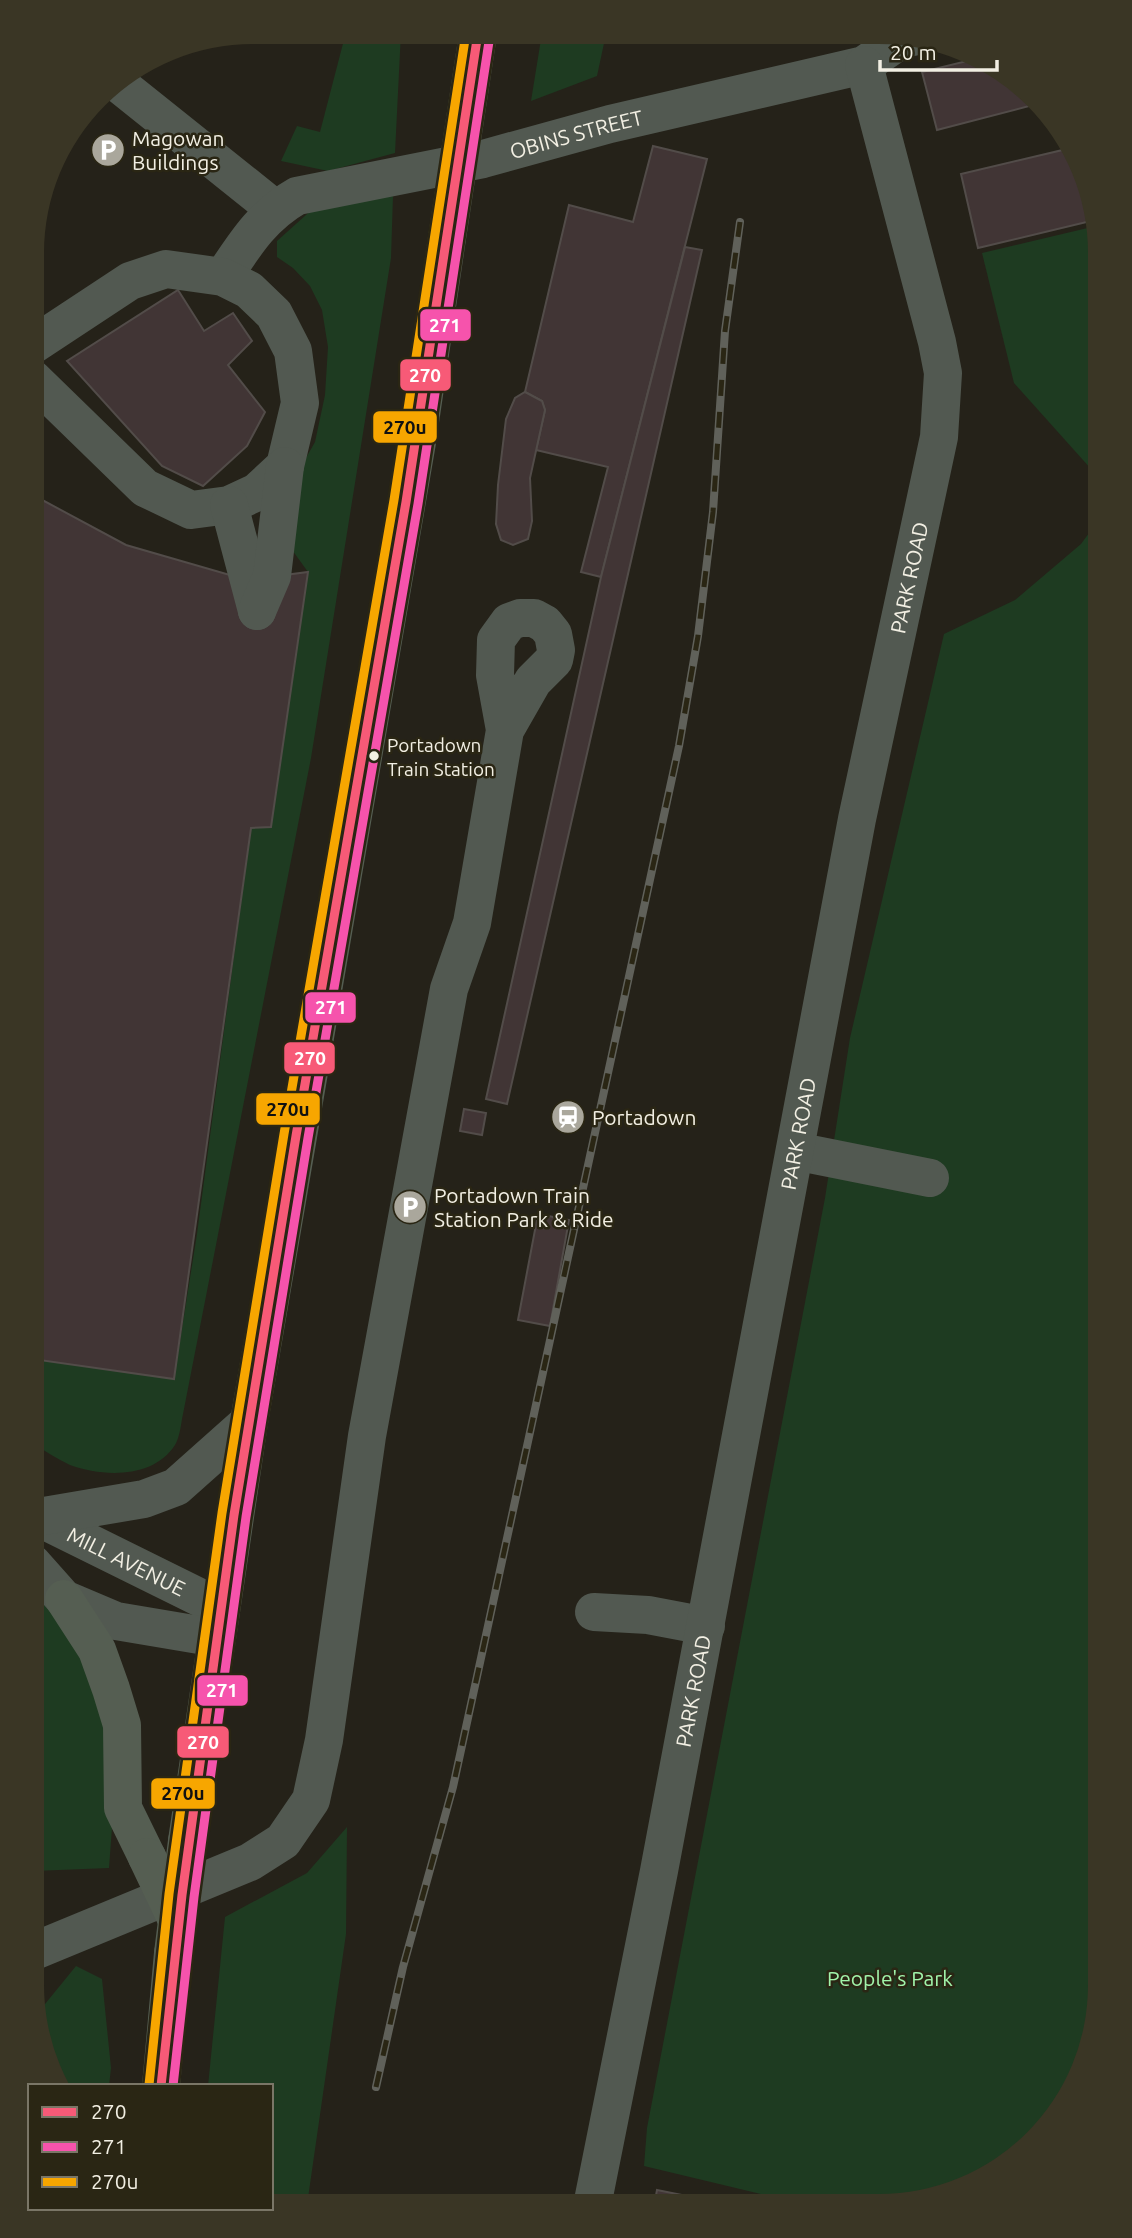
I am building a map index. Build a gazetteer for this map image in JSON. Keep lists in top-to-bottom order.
{
  "streets": {
    "street": ["OBINS STREET", "PARK ROAD", "MILL AVENUE"]
  },
  "crossings": [
    ["OBINS STREET", "PARK ROAD"]
  ],
  "parks": ["People's Park"],
  "places": {
    "parking": ["Magowan Buildings", "Portadown Train Station Park & Ride"],
    "other": ["Portadown Train Station"],
    "station": ["Portadown"]
  },
  "lines": ["transit line 270", "transit line 271", "transit line 270u"],
  "legend": ["270", "271", "270u"],
  "scale_bar": "20 m"
}
